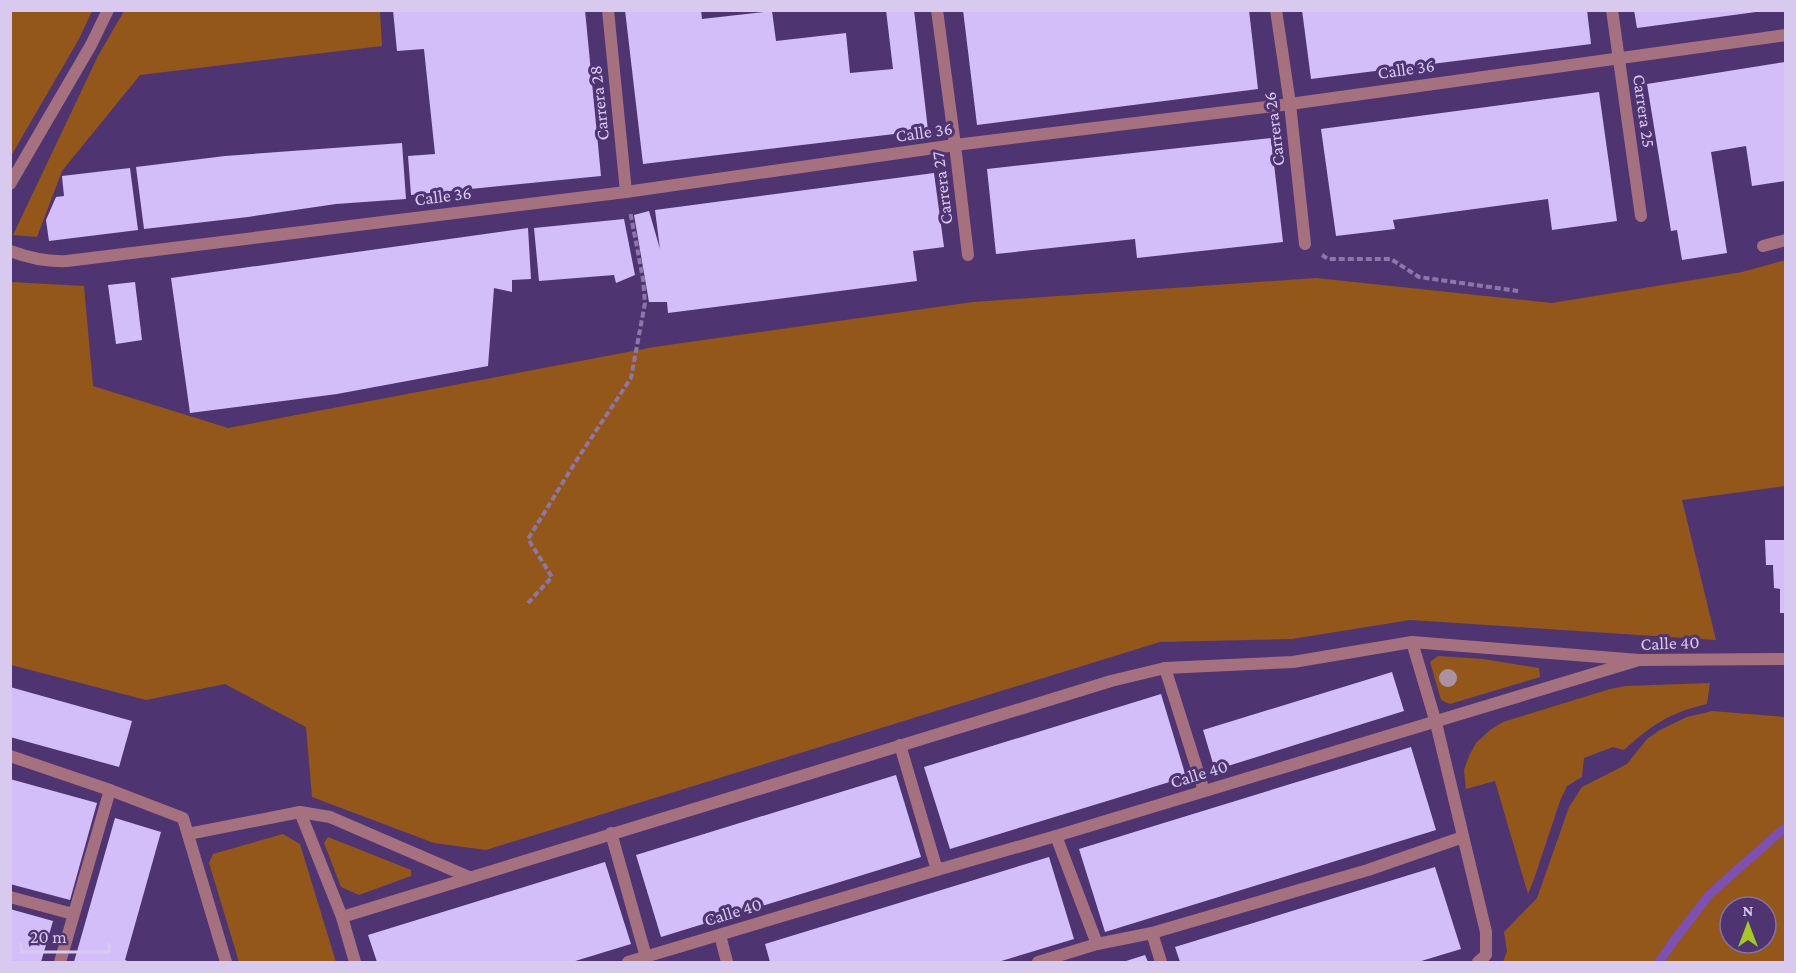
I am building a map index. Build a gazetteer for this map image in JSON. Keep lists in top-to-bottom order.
{
  "streets": {
    "street": [
      "Calle 36",
      "Carrera 28",
      "Carrera 25",
      "Carrera 26",
      "Carrera 27",
      "Calle 40"
    ]
  },
  "crossings": [
    ["Calle 36", "Carrera 28"],
    ["Calle 36", "Carrera 25"],
    ["Calle 36", "Carrera 26"],
    ["Calle 36", "Carrera 27"]
  ],
  "scale_bar": "20 m",
  "north": "top"
}
